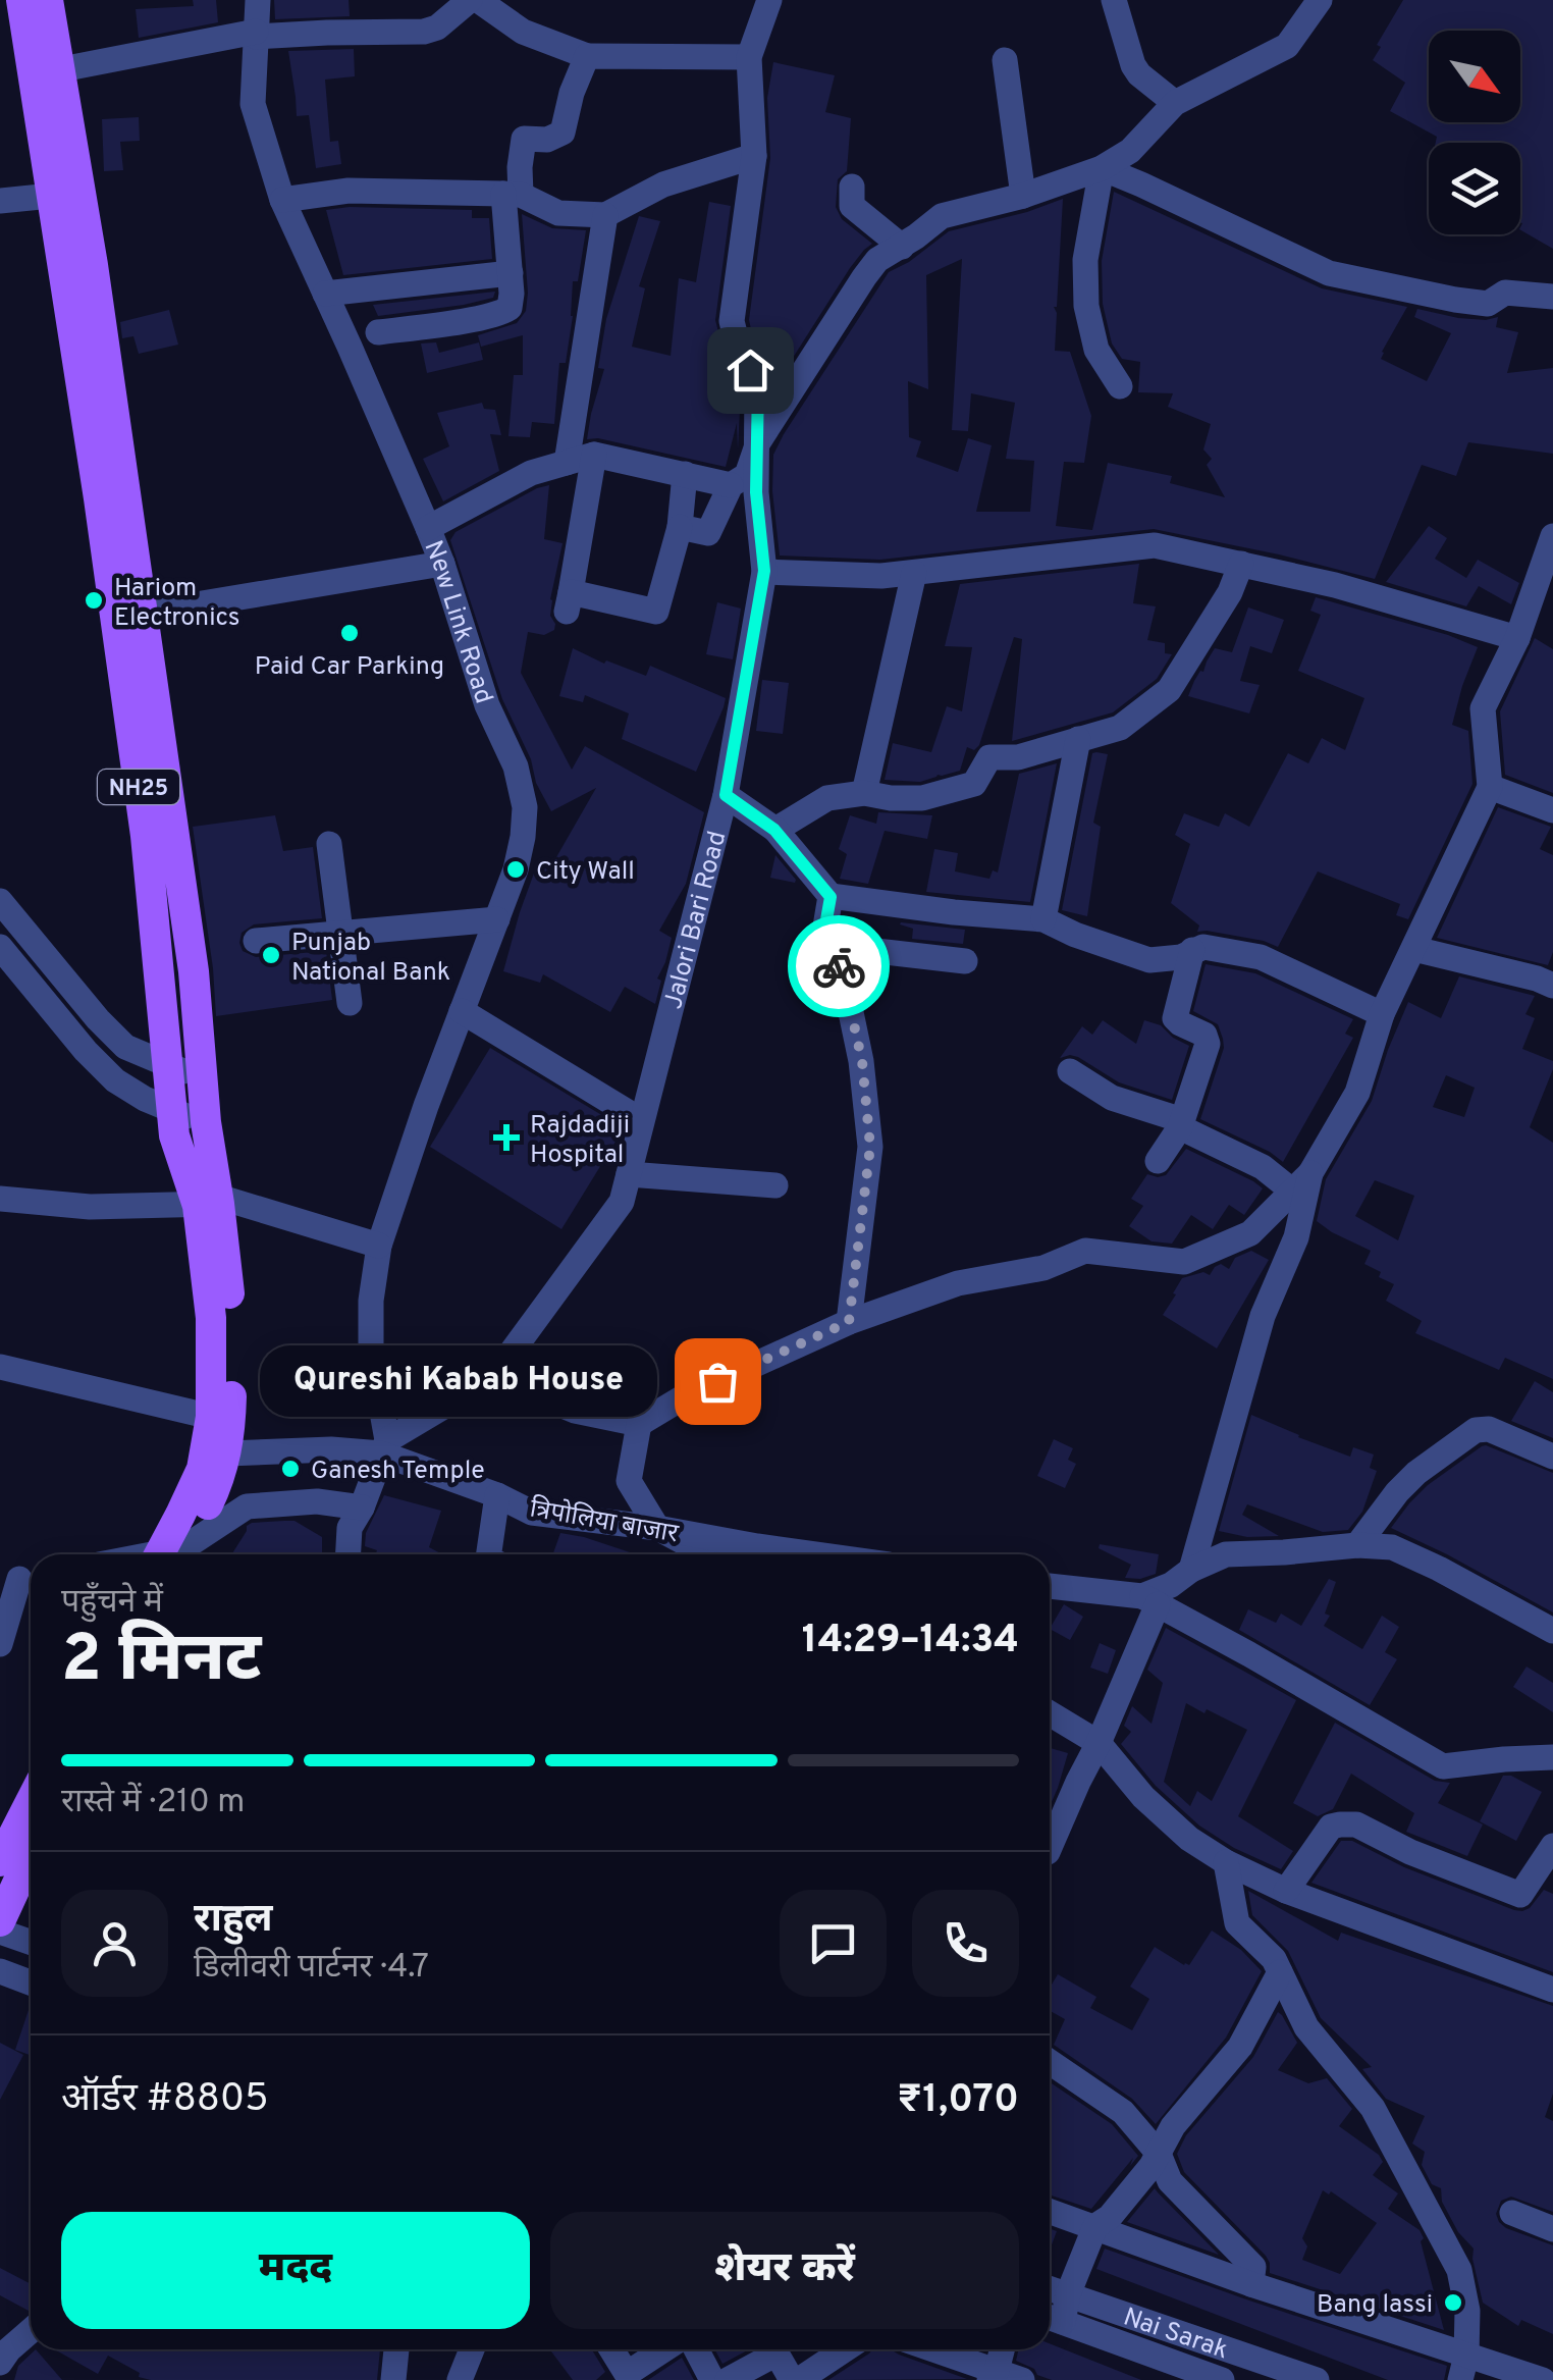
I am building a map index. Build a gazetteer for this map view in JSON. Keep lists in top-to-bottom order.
{
  "streets": {
    "main road": ["NH25"],
    "street": [
      "New Link Road",
      "Jalori Bari Road",
      "त्रिपोलिया बाजार",
      "Nai Sarak"
    ]
  },
  "crossings": [
    ["New Link Road", "Jalori Bari Road"],
    ["New Link Road", "त्रिपोलिया बाजार"],
    ["NH25", "त्रिपोलिया बाजार"],
    ["Jalori Bari Road", "त्रिपोलिया बाजार"]
  ],
  "places": {
    "other": [
      "Hariom Electronics",
      "Paid Car Parking",
      "City Wall",
      "Punjab National Bank",
      "Qureshi Kabab House",
      "Ganesh Temple",
      "Bang lassi"
    ],
    "health": ["Rajdadiji Hospital"]
  },
  "north": "bottom right",
  "page": {
    "bubble": "Qureshi Kabab House",
    "heading": ["2 मिनट", "पहुँचने में", "14:29–14:34"],
    "panel": [
      "राहुल",
      "डिलीवरी पार्टनर · 4.7",
      "ऑर्डर #8805",
      "₹1,070"
    ],
    "bar": "रास्ते में · 210 m",
    "buttons": ["मदद", "शेयर करें"]
  }
}
